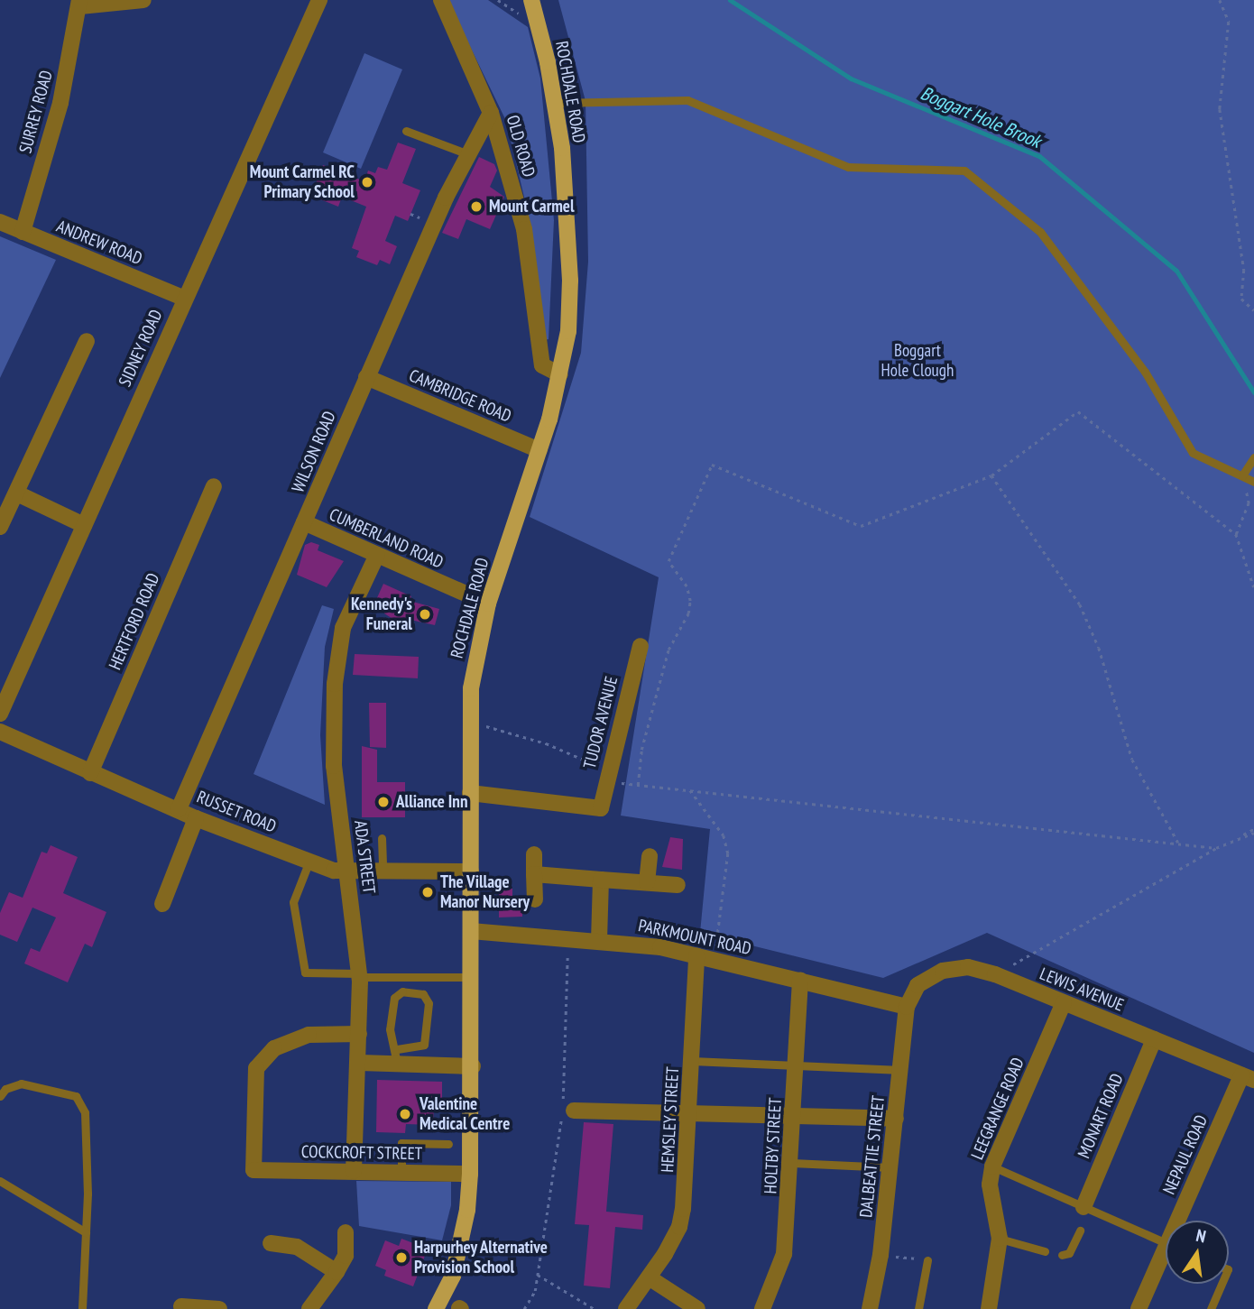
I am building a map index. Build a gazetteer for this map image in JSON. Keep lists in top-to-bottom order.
{
  "streets": {
    "main road": ["ROCHDALE ROAD"],
    "street": [
      "SURREY ROAD",
      "OLD ROAD",
      "ANDREW ROAD",
      "SIDNEY ROAD",
      "CAMBRIDGE ROAD",
      "WILSON ROAD",
      "CUMBERLAND ROAD",
      "HERTFORD ROAD",
      "TUDOR AVENUE",
      "RUSSET ROAD",
      "ADA STREET",
      "PARKMOUNT ROAD",
      "LEWIS AVENUE",
      "LEEGRANGE ROAD",
      "MONART ROAD",
      "HEMSLEY STREET",
      "HOLTBY STREET",
      "COCKCROFT STREET",
      "NEPAUL ROAD",
      "DALBEATTIE STREET"
    ]
  },
  "crossings": [
    ["ROCHDALE ROAD", "OLD ROAD"],
    ["ROCHDALE ROAD", "CAMBRIDGE ROAD"],
    ["ROCHDALE ROAD", "CUMBERLAND ROAD"],
    ["ROCHDALE ROAD", "TUDOR AVENUE"],
    ["ROCHDALE ROAD", "RUSSET ROAD"],
    ["ROCHDALE ROAD", "PARKMOUNT ROAD"],
    ["ROCHDALE ROAD", "COCKCROFT STREET"],
    ["SURREY ROAD", "ANDREW ROAD"],
    ["OLD ROAD", "WILSON ROAD"],
    ["ANDREW ROAD", "SIDNEY ROAD"],
    ["CAMBRIDGE ROAD", "WILSON ROAD"],
    ["WILSON ROAD", "CUMBERLAND ROAD"],
    ["WILSON ROAD", "RUSSET ROAD"],
    ["CUMBERLAND ROAD", "ADA STREET"],
    ["HERTFORD ROAD", "RUSSET ROAD"],
    ["RUSSET ROAD", "ADA STREET"],
    ["ADA STREET", "COCKCROFT STREET"],
    ["PARKMOUNT ROAD", "LEWIS AVENUE"],
    ["PARKMOUNT ROAD", "HEMSLEY STREET"],
    ["PARKMOUNT ROAD", "HOLTBY STREET"],
    ["PARKMOUNT ROAD", "DALBEATTIE STREET"],
    ["LEWIS AVENUE", "LEEGRANGE ROAD"],
    ["LEWIS AVENUE", "MONART ROAD"],
    ["LEWIS AVENUE", "NEPAUL ROAD"],
    ["LEWIS AVENUE", "DALBEATTIE STREET"]
  ],
  "water": ["Boggart Hole Brook"],
  "parks": ["Boggart Hole Clough"],
  "places": [
    "Mount Carmel RC Primary School",
    "Mount Carmel",
    "Kennedy's Funeral",
    "Alliance Inn",
    "The Village Manor Nursery",
    "Valentine Medical Centre",
    "Harpurhey Alternative Provision School"
  ],
  "north": "top"
}
